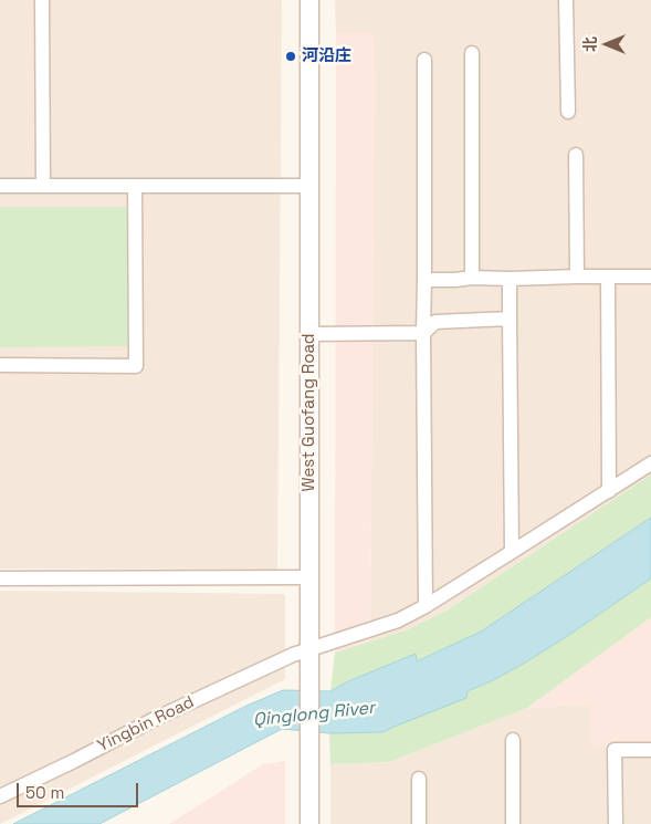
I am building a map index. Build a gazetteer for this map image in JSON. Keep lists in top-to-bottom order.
{
  "streets": {
    "street": ["West Guofang Road", "Yingbin Road"]
  },
  "crossings": [
    ["West Guofang Road", "Yingbin Road"]
  ],
  "water": ["Qinglong River"],
  "places": ["河沿庄"],
  "scale_bar": "50 m",
  "north": "left"
}
